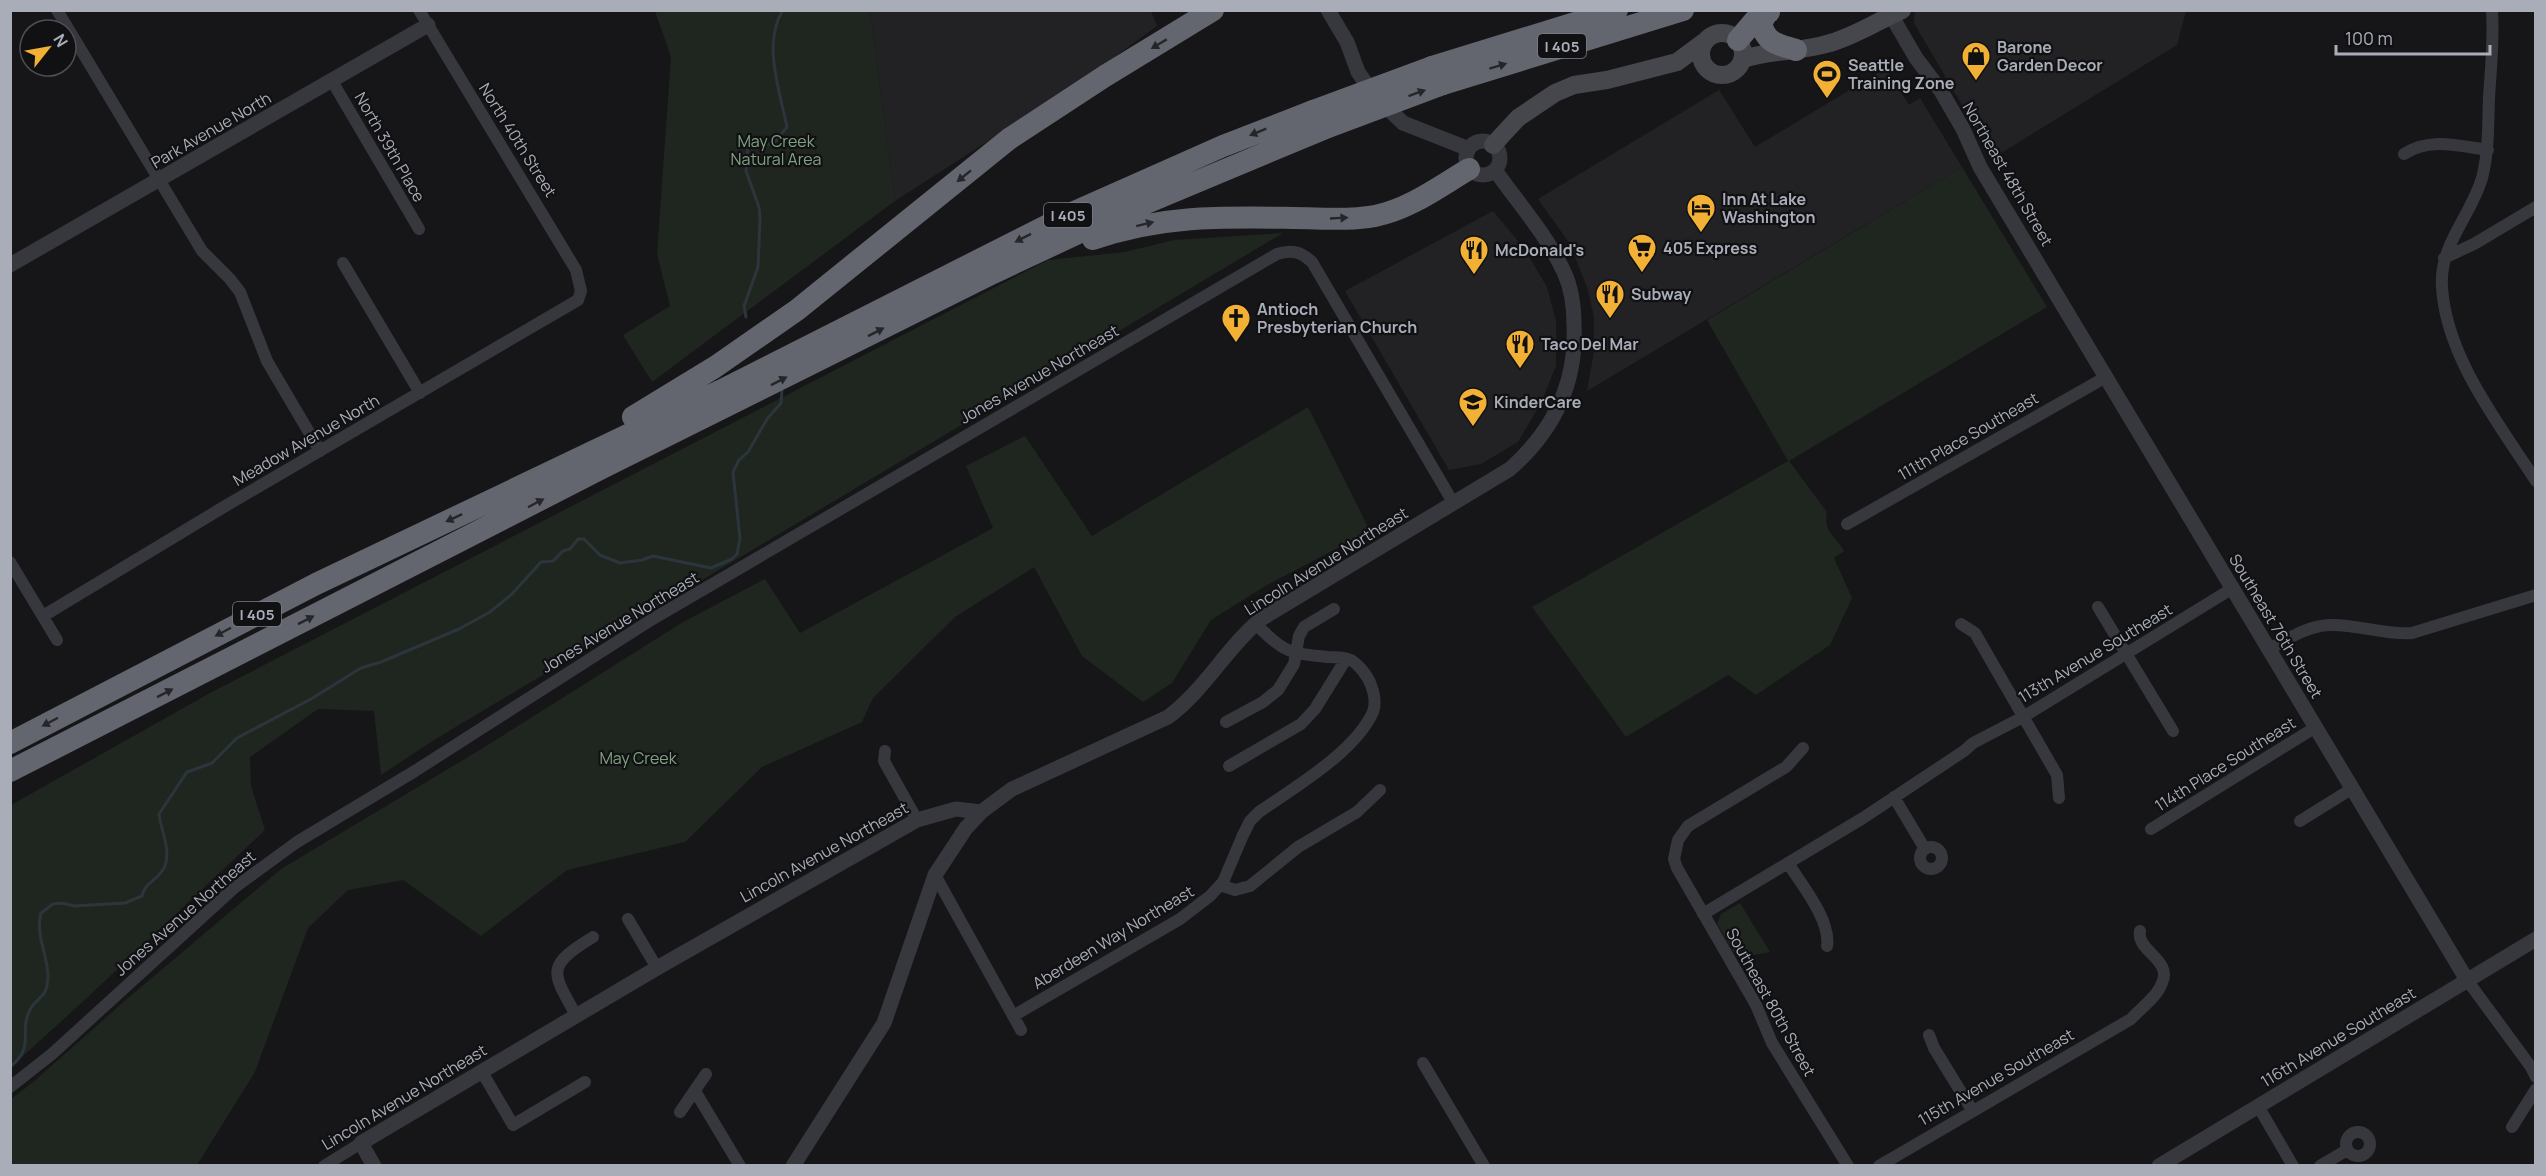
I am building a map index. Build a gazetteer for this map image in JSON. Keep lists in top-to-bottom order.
{
  "streets": {
    "highway": ["I 405"],
    "street": [
      "Park Avenue North",
      "North 40th Street",
      "North 39th Place",
      "Northeast 48th Street",
      "Jones Avenue Northeast",
      "111th Place Southeast",
      "Meadow Avenue North",
      "Lincoln Avenue Northeast",
      "Southeast 76th Street",
      "113th Avenue Southeast",
      "114th Place Southeast",
      "Aberdeen Way Northeast",
      "Southeast 80th Street",
      "116th Avenue Southeast",
      "115th Avenue Southeast"
    ]
  },
  "crossings": [
    ["Park Avenue North", "North 40th Street"],
    ["Park Avenue North", "North 39th Place"],
    ["North 40th Street", "Meadow Avenue North"],
    ["Northeast 48th Street", "Southeast 76th Street"],
    ["Jones Avenue Northeast", "Lincoln Avenue Northeast"],
    ["111th Place Southeast", "Southeast 76th Street"],
    ["Southeast 76th Street", "113th Avenue Southeast"],
    ["Southeast 76th Street", "114th Place Southeast"],
    ["Southeast 76th Street", "116th Avenue Southeast"]
  ],
  "parks": ["May Creek Natural Area", "May Creek"],
  "places": {
    "shop": ["Barone Garden Decor"],
    "sports": ["Seattle Training Zone"],
    "hotel": ["Inn At Lake Washington"],
    "supermarket": ["405 Express"],
    "restaurant": ["McDonald's", "Subway", "Taco Del Mar"],
    "church": ["Antioch Presbyterian Church"],
    "school or university": ["KinderCare"]
  },
  "scale_bar": "100 m",
  "north": "top right"
}
